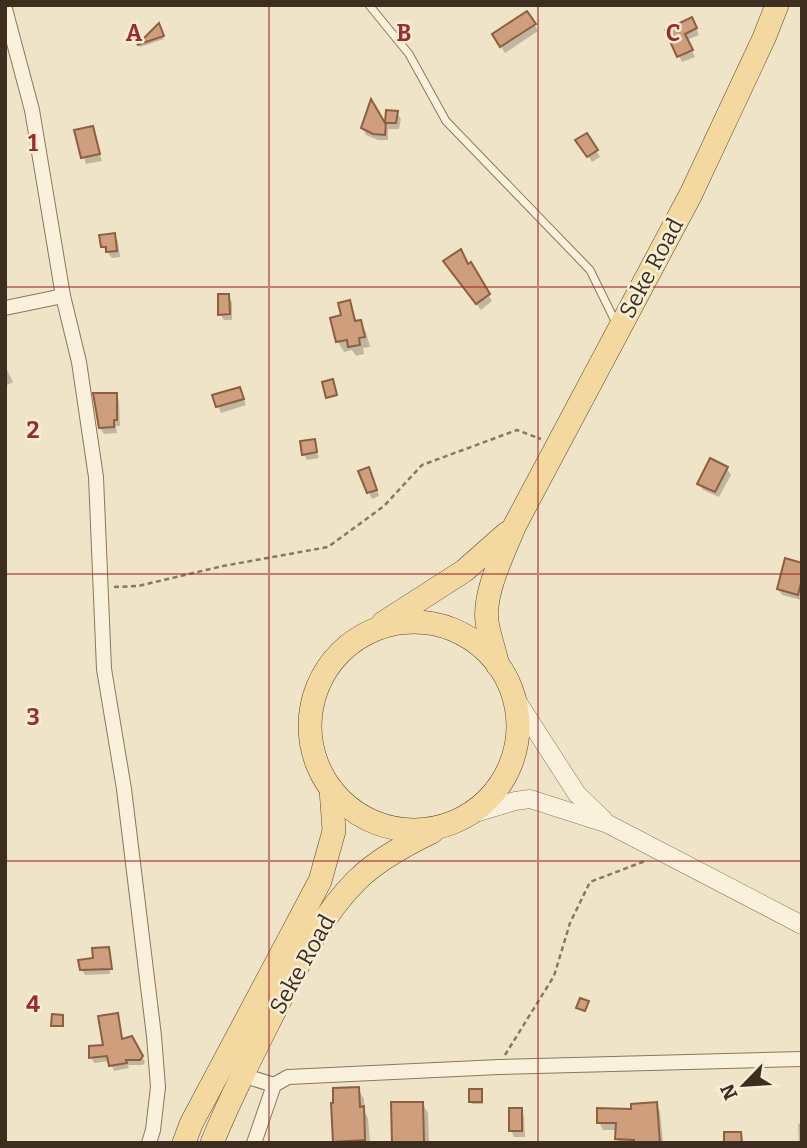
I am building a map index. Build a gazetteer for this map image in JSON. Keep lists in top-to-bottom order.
{
  "streets": {
    "main road": ["Seke Road"]
  },
  "north": "bottom left",
  "grid": {
    "columns": ["A", "B", "C"],
    "rows": [
      "1",
      "2",
      "3",
      "4"
    ]
  }
}
